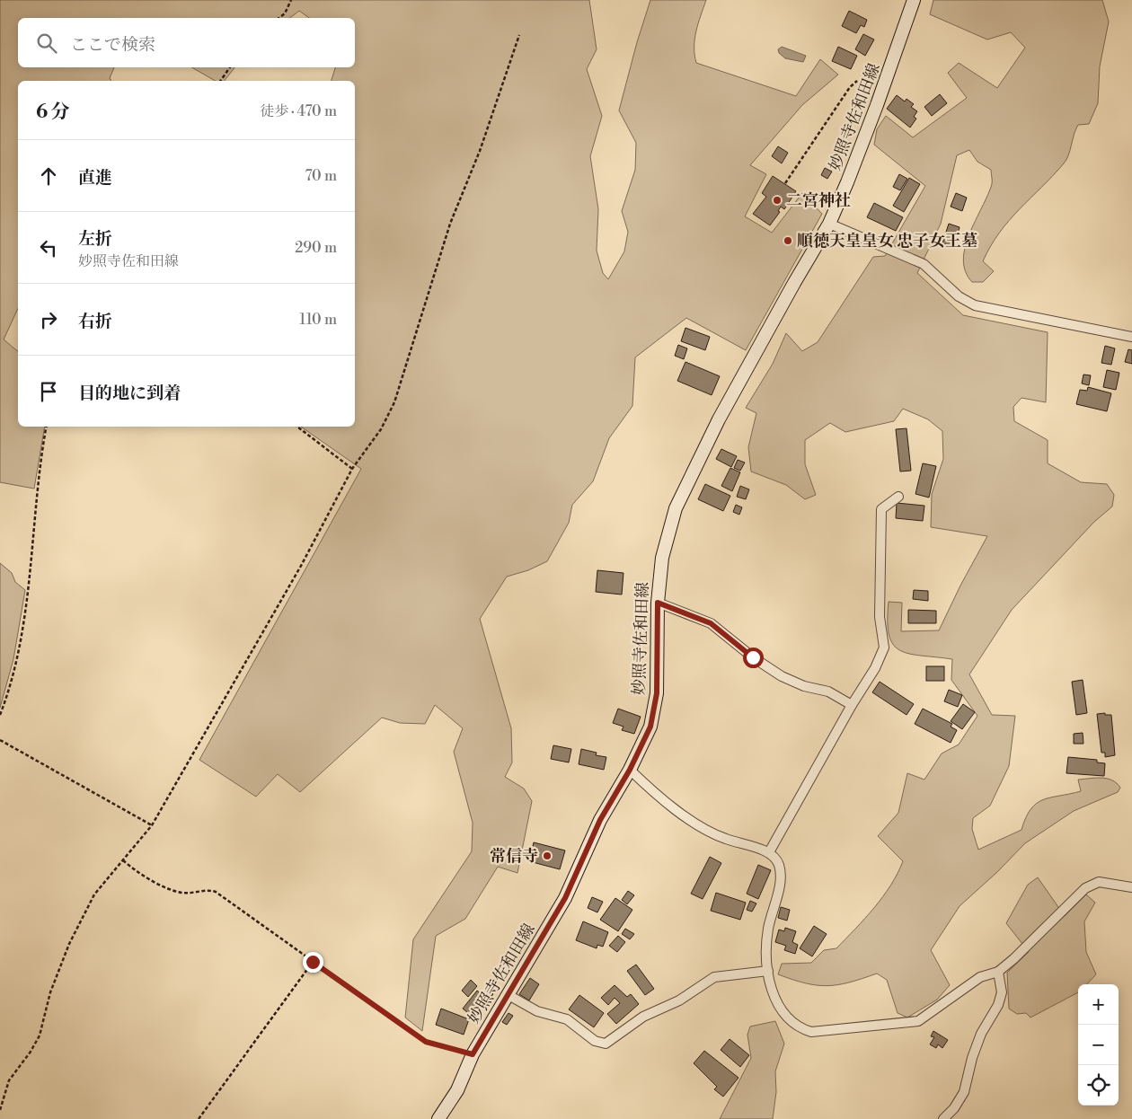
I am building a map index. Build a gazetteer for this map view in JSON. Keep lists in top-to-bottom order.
{
  "streets": {
    "main road": ["妙照寺佐和田線"]
  },
  "places": ["二宮神社", "順徳天皇皇女 忠子女王墓", "常信寺"],
  "page": {
    "search": "ここで検索",
    "heading": ["6 分", "徒歩 · 470 m"],
    "list": [
      ["直進", "70 m"],
      ["左折", "妙照寺佐和田線", "290 m"],
      ["右折", "110 m"],
      "目的地に到着"
    ],
    "map_buttons": ["+", "−"]
  }
}
